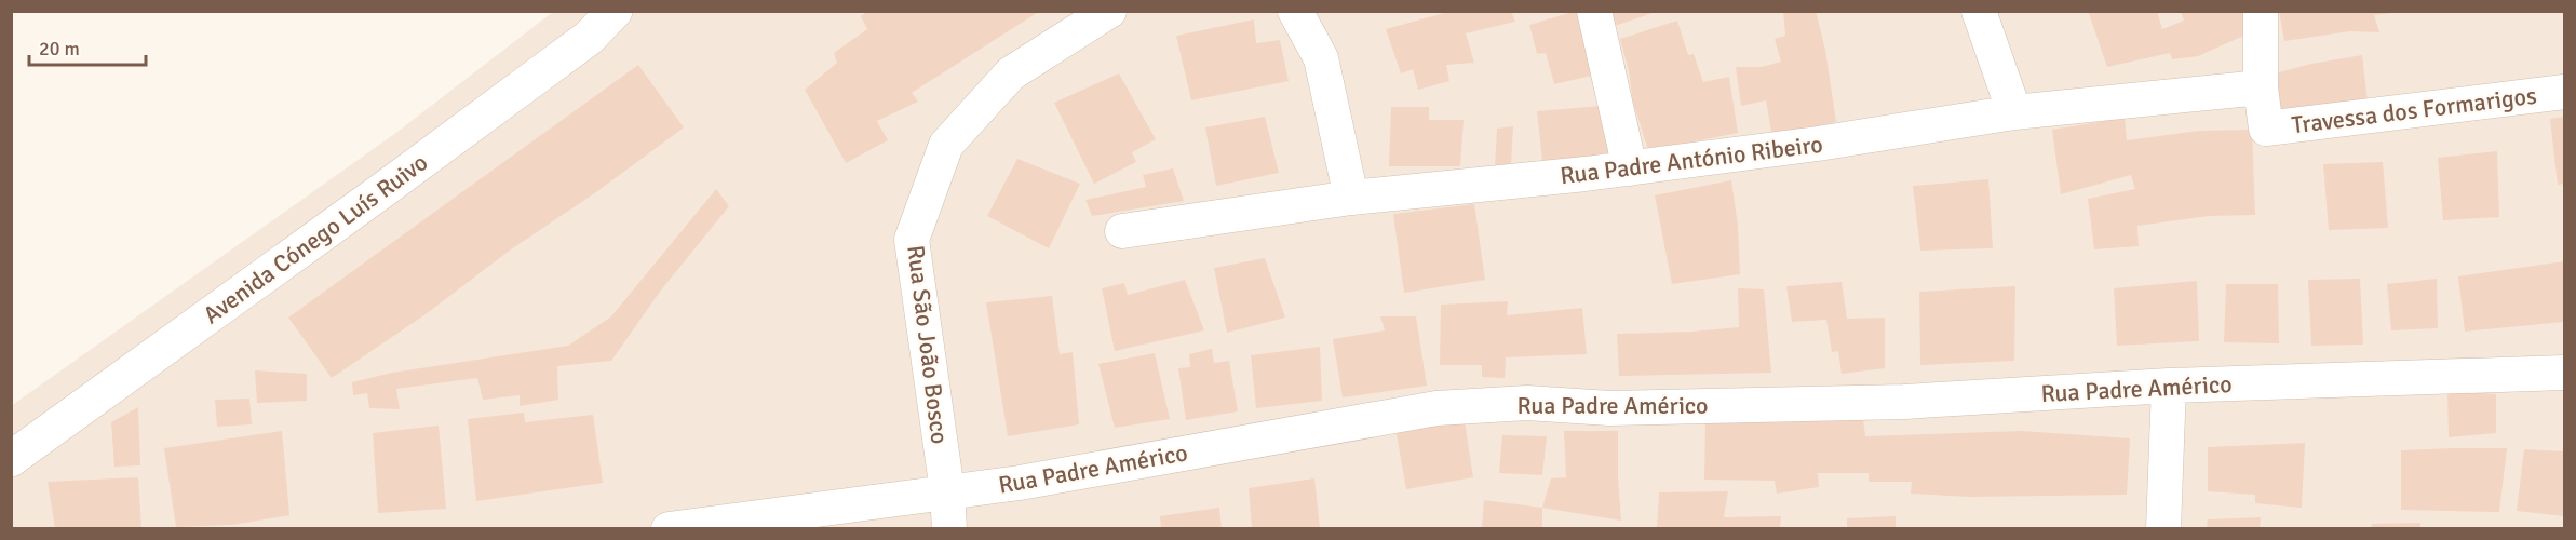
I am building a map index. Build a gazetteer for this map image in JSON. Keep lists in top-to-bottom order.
{
  "streets": {
    "street": [
      "Travessa dos Formarigos",
      "Rua Padre António Ribeiro",
      "Avenida Cónego Luís Ruivo",
      "Rua São João Bosco",
      "Rua Padre Américo"
    ]
  },
  "crossings": [
    ["Travessa dos Formarigos", "Rua Padre António Ribeiro"],
    ["Rua São João Bosco", "Rua Padre Américo"]
  ],
  "scale_bar": "20 m"
}
